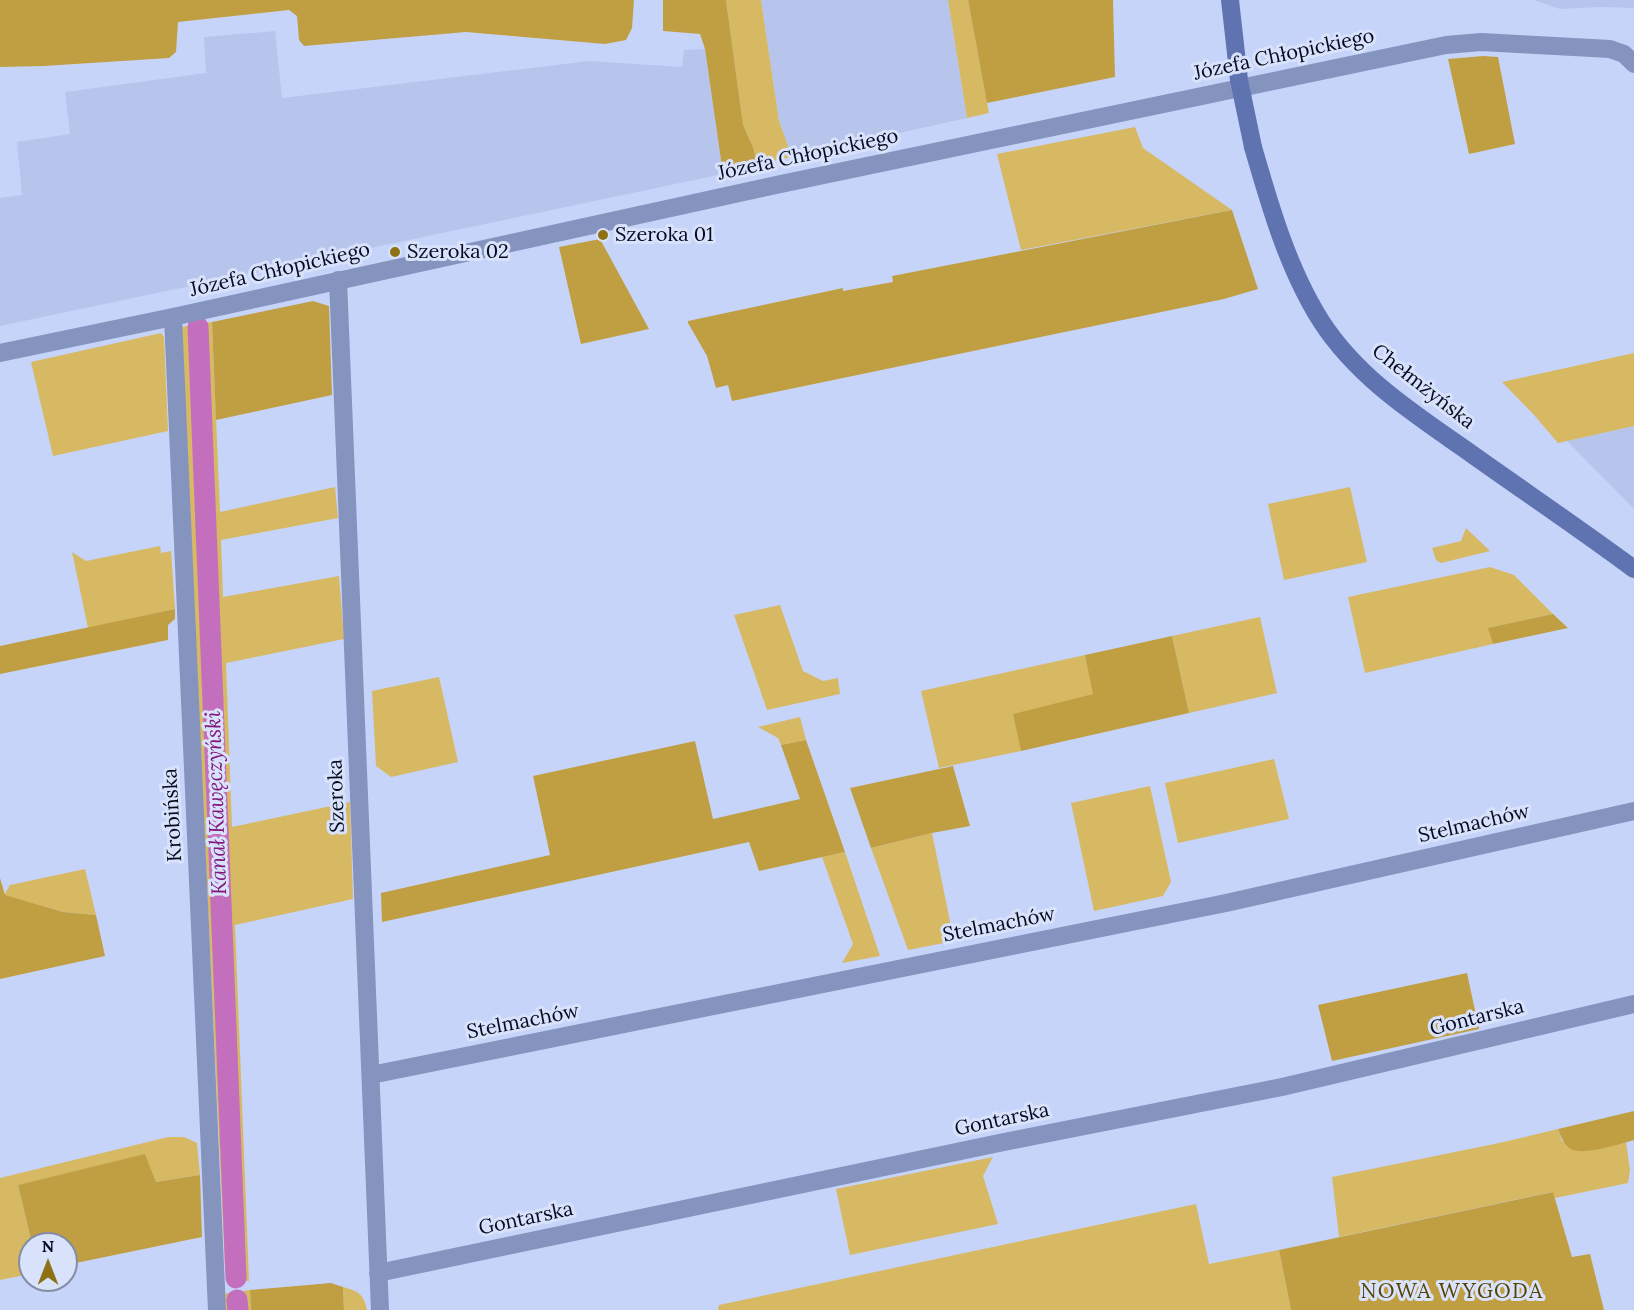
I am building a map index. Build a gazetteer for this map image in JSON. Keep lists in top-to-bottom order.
{
  "streets": {
    "street": [
      "Józefa Chłopickiego",
      "Chełmżyńska",
      "Szeroka",
      "Krobińska",
      "Stelmachów",
      "Gontarska"
    ]
  },
  "crossings": [
    ["Józefa Chłopickiego", "Szeroka"],
    ["Józefa Chłopickiego", "Krobińska"],
    ["Szeroka", "Stelmachów"],
    ["Szeroka", "Gontarska"]
  ],
  "districts": ["NOWA WYGODA"],
  "water": ["Kanał Kawęczyński"],
  "places": ["Szeroka 01", "Szeroka 02"],
  "north": "top"
}
